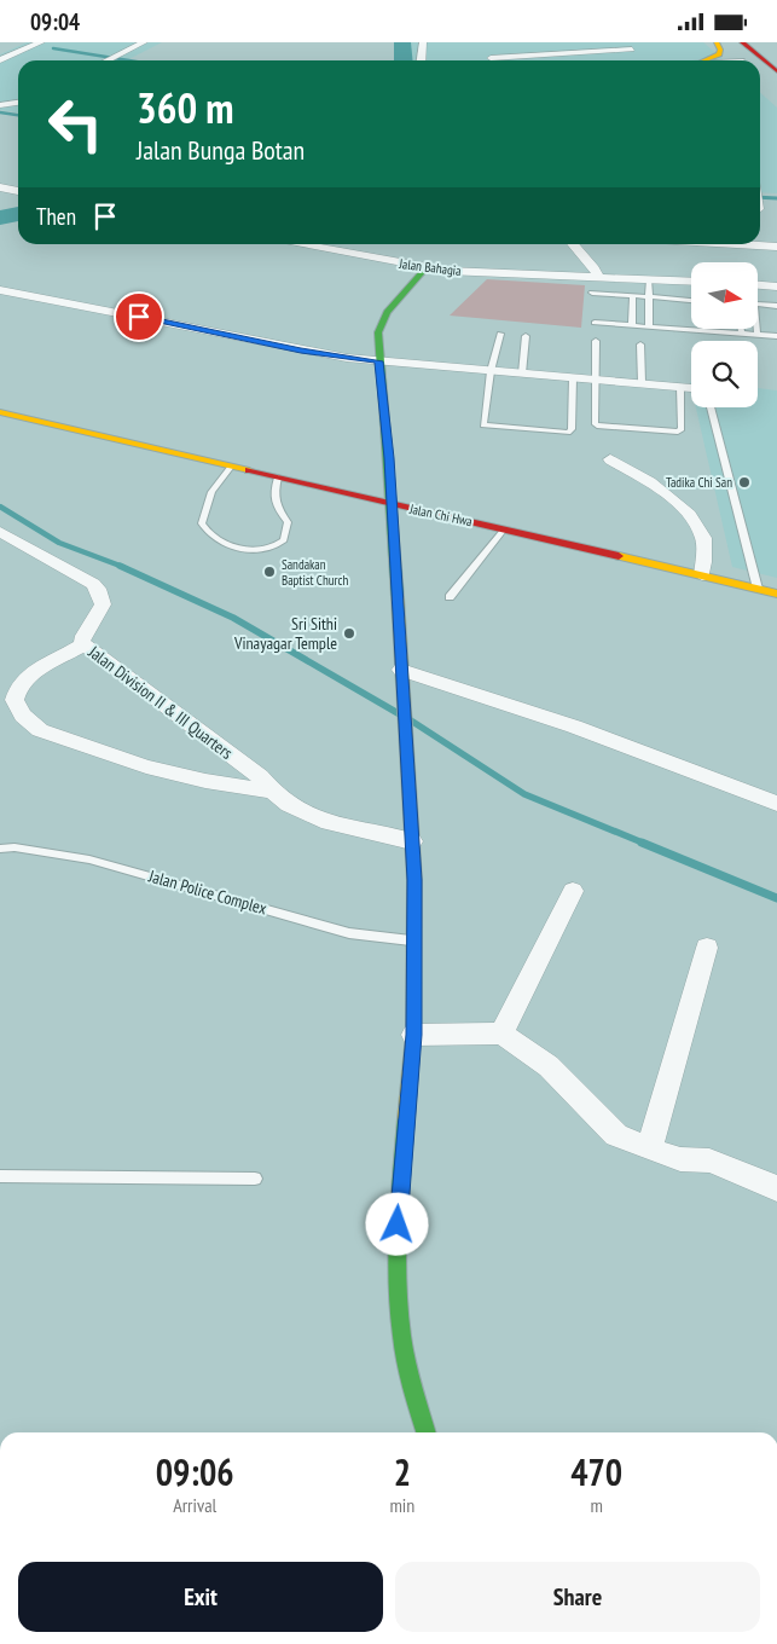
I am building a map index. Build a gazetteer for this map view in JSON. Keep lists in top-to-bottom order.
{
  "streets": {
    "street": ["Jalan Bahagia", "Jalan Chi Hwa", "Jalan Division II & III Quarters"],
    "lane": ["Jalan Police Complex"]
  },
  "places": ["Tadika Chi San", "Sandakan Baptist Church", "Sri Sithi Vinayagar Temple"],
  "north": "right",
  "page": {
    "status": "09:04",
    "turn": ["360 m", "Jalan Bunga Botan"],
    "then": "Then",
    "eta": [
      "09:06",
      "Arrival",
      "2",
      "min",
      "470",
      "m"
    ],
    "buttons": ["Exit", "Share"]
  }
}
